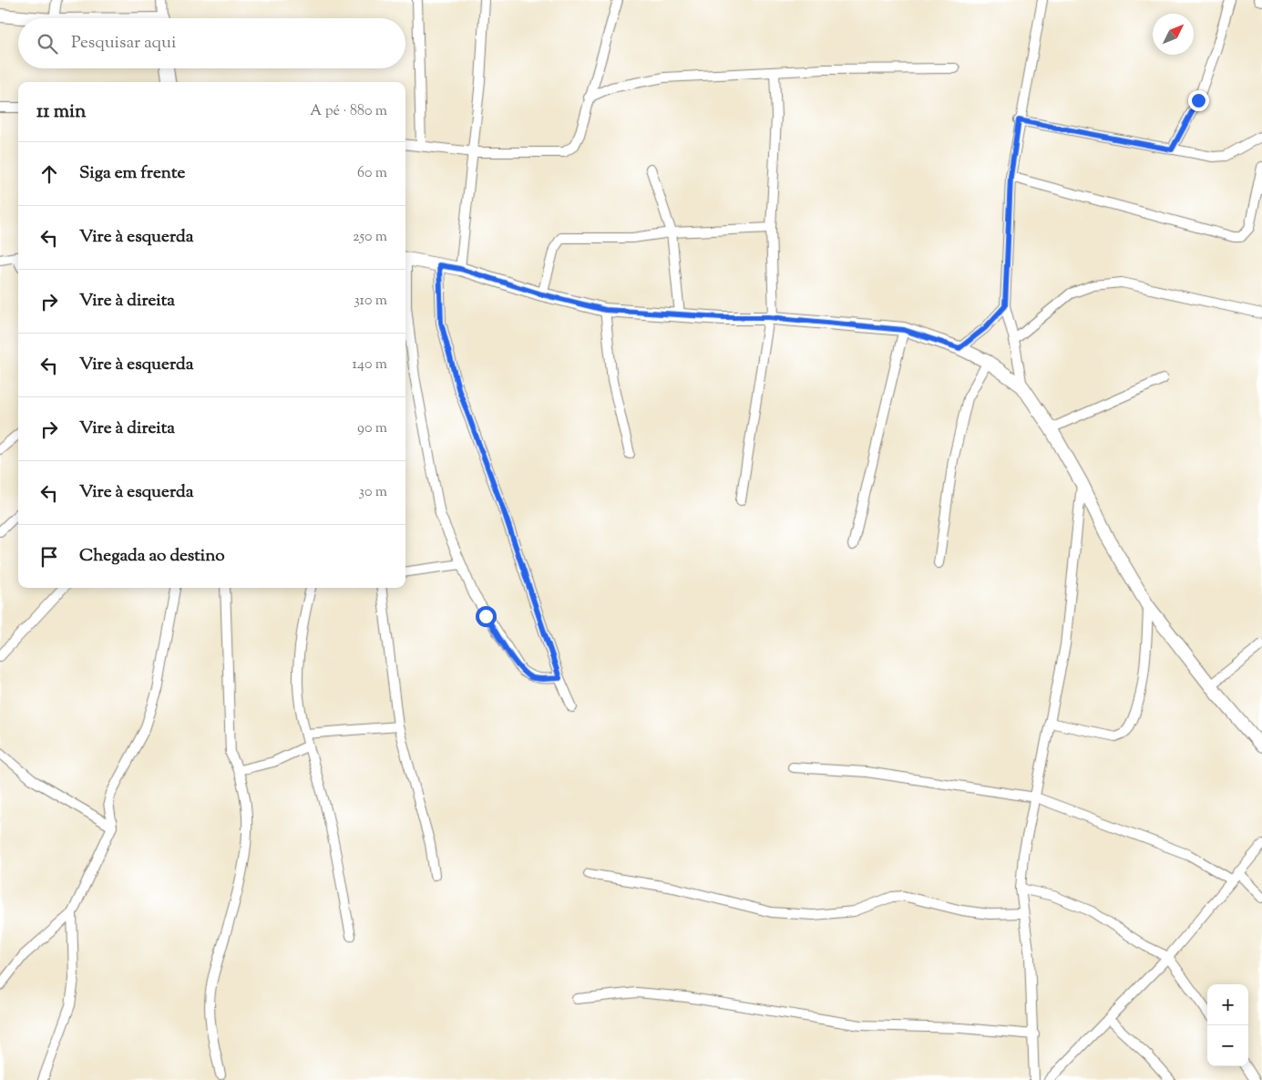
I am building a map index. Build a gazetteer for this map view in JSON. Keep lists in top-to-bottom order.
{
  "north": "top right",
  "page": {
    "search": "Pesquisar aqui",
    "heading": ["11 min", "A pé · 880 m"],
    "list": [
      ["Siga em frente", "60 m"],
      ["Vire à esquerda", "250 m"],
      ["Vire à direita", "310 m"],
      ["Vire à esquerda", "140 m"],
      ["Vire à direita", "90 m"],
      ["Vire à esquerda", "30 m"],
      "Chegada ao destino"
    ],
    "map_buttons": ["+", "−"]
  }
}
